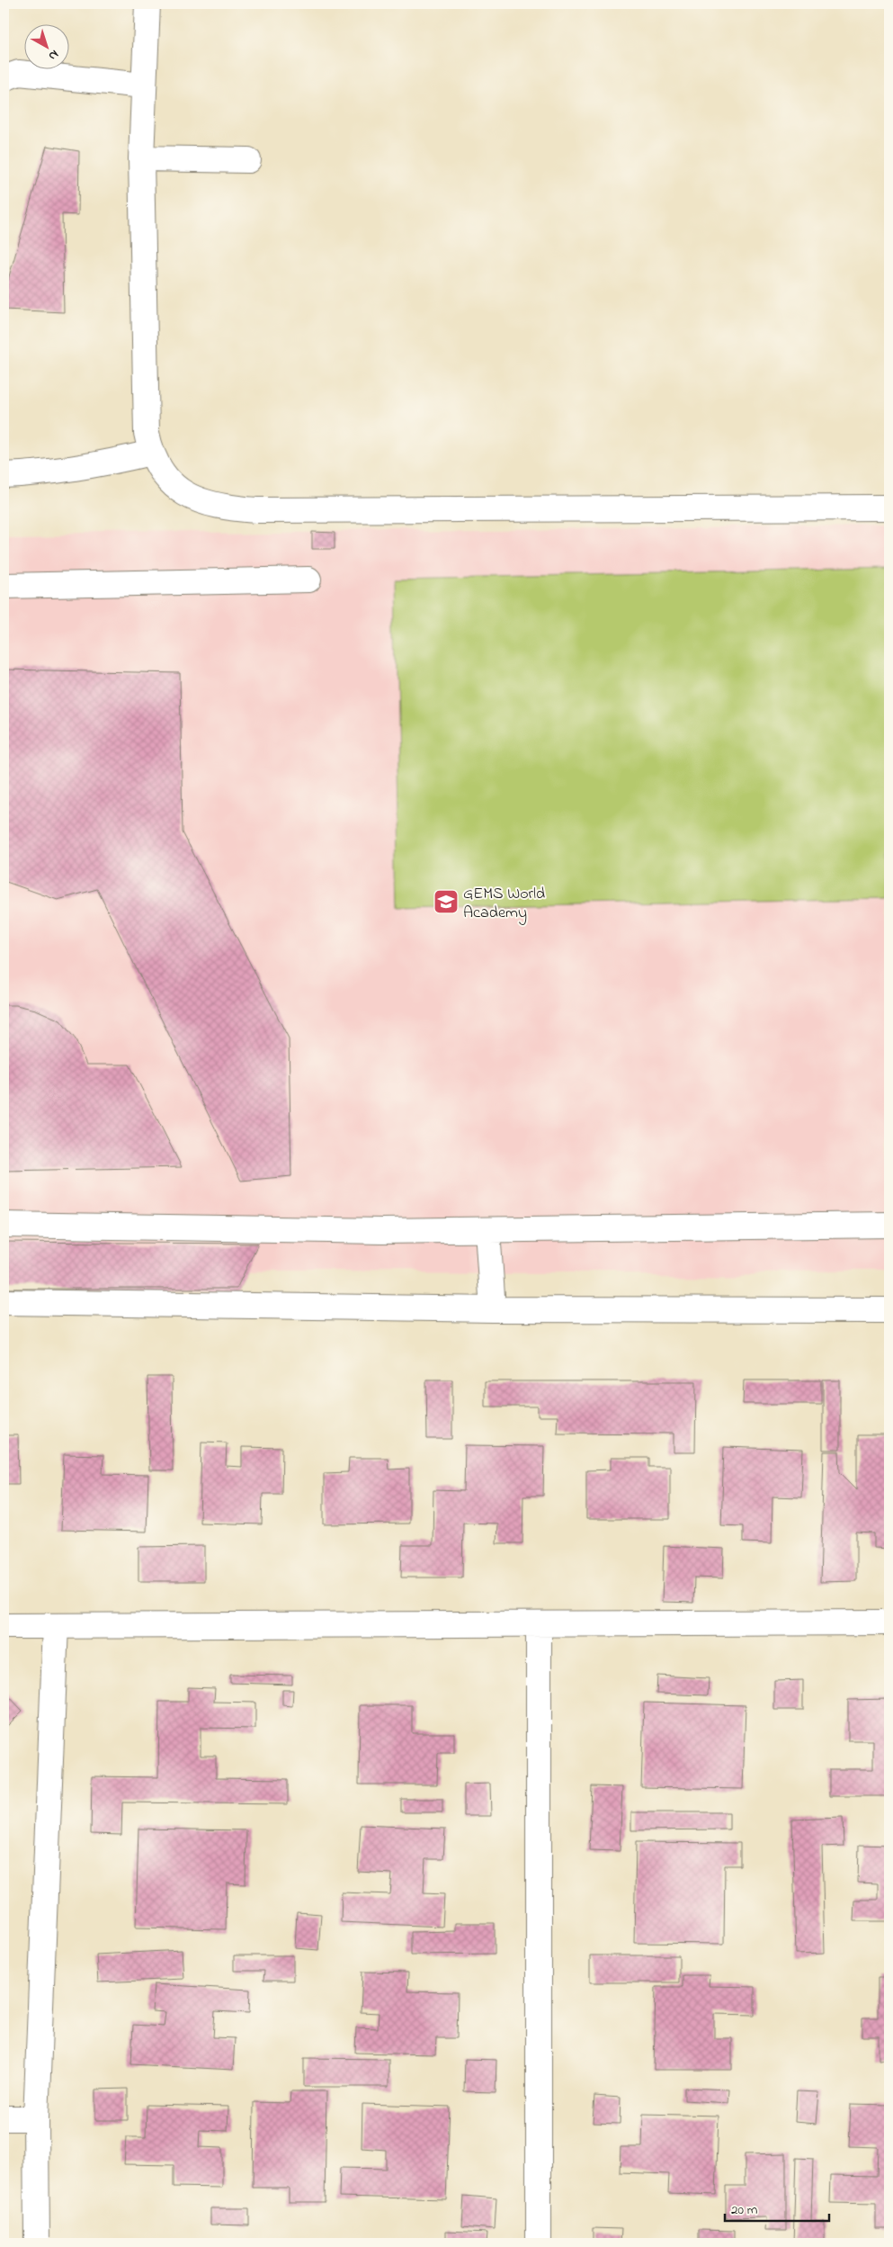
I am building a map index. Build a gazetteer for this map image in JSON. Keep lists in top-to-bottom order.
{
  "places": {
    "school or university": ["GEMS World Academy"]
  },
  "scale_bar": "20 m",
  "north": "bottom right"
}
